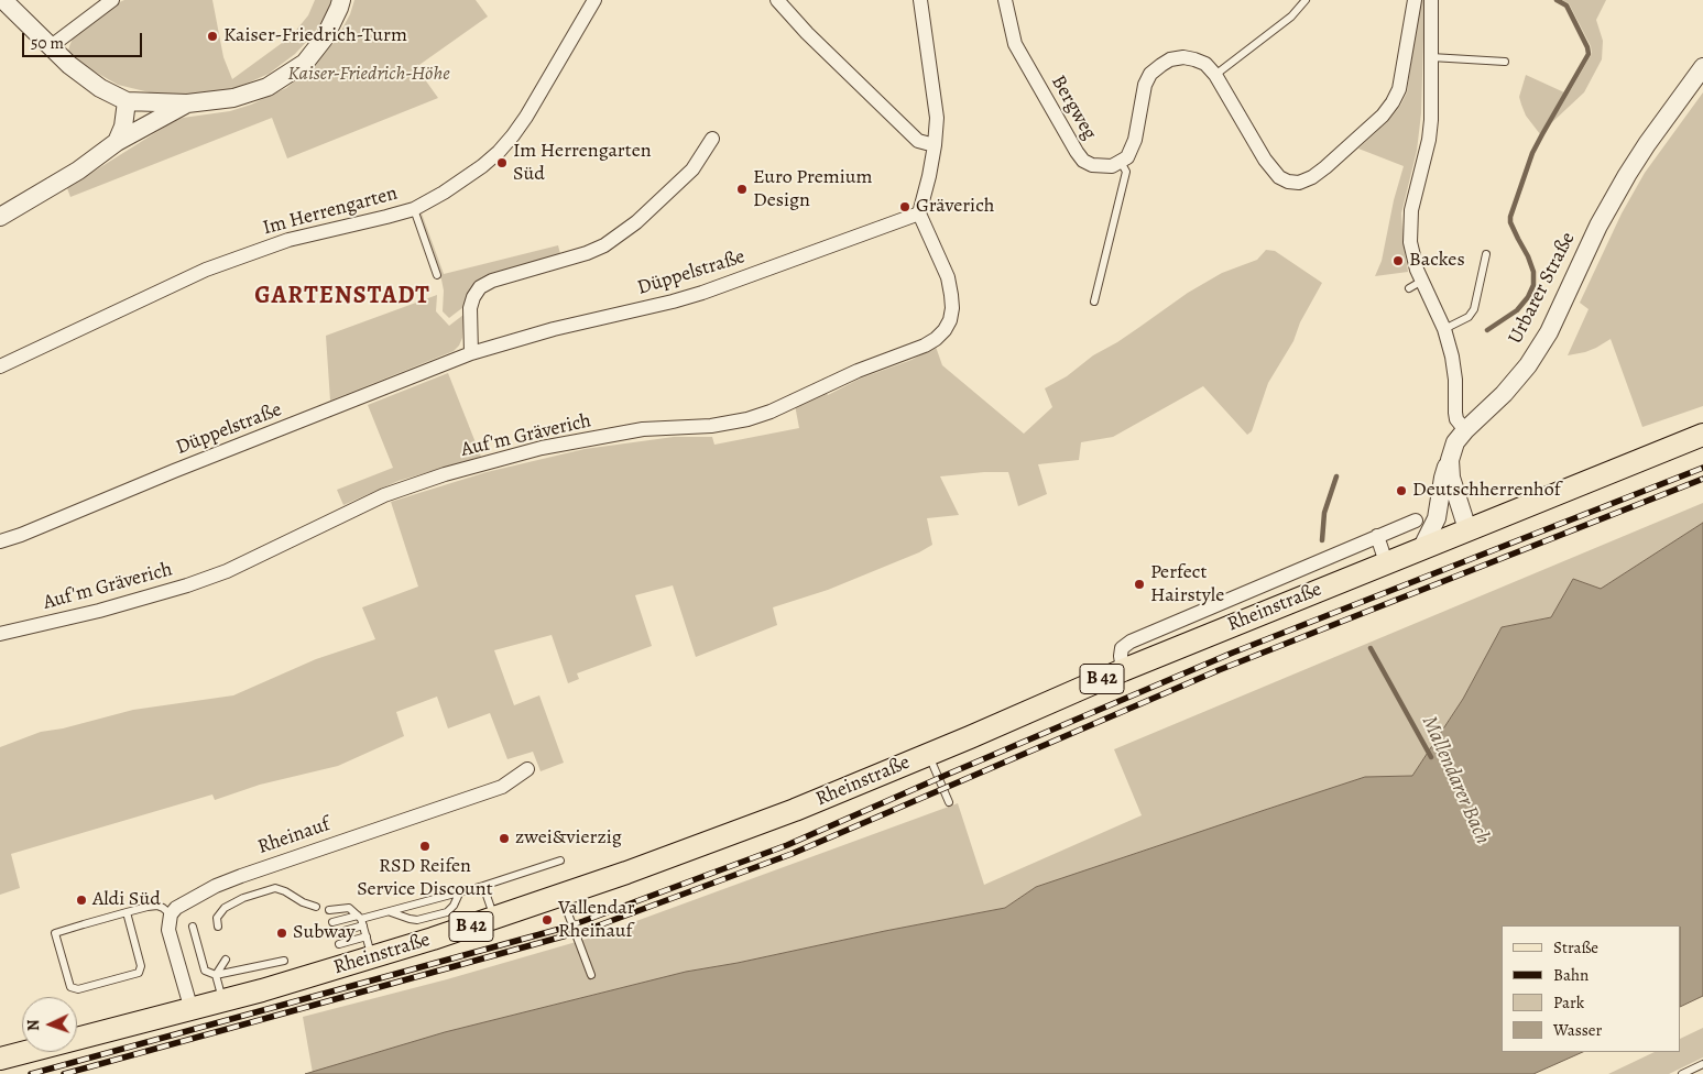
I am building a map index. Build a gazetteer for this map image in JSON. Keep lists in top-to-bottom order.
{
  "streets": {
    "main road": ["Rheinstraße", "B 42"],
    "street": [
      "Bergweg",
      "Im Herrengarten",
      "Düppelstraße",
      "Urbarer Straße",
      "Auf'm Gräverich",
      "Rheinauf"
    ]
  },
  "crossings": [
    ["Düppelstraße", "Auf'm Gräverich"],
    ["Urbarer Straße", "Rheinstraße"]
  ],
  "districts": ["GARTENSTADT"],
  "water": ["Mallendarer Bach"],
  "parks": ["Kaiser-Friedrich-Höhe"],
  "places": [
    "Kaiser-Friedrich-Turm",
    "Im Herrengarten Süd",
    "Euro Premium Design",
    "Gräverich",
    "Backes",
    "Deutschherrenhof",
    "Perfect Hairstyle",
    "zwei&vierzig",
    "RSD Reifen Service Discount",
    "Aldi Süd",
    "Vallendar Rheinauf",
    "Subway"
  ],
  "legend": [
    "Straße",
    "Bahn",
    "Park",
    "Wasser"
  ],
  "scale_bar": "50 m",
  "north": "left"
}
